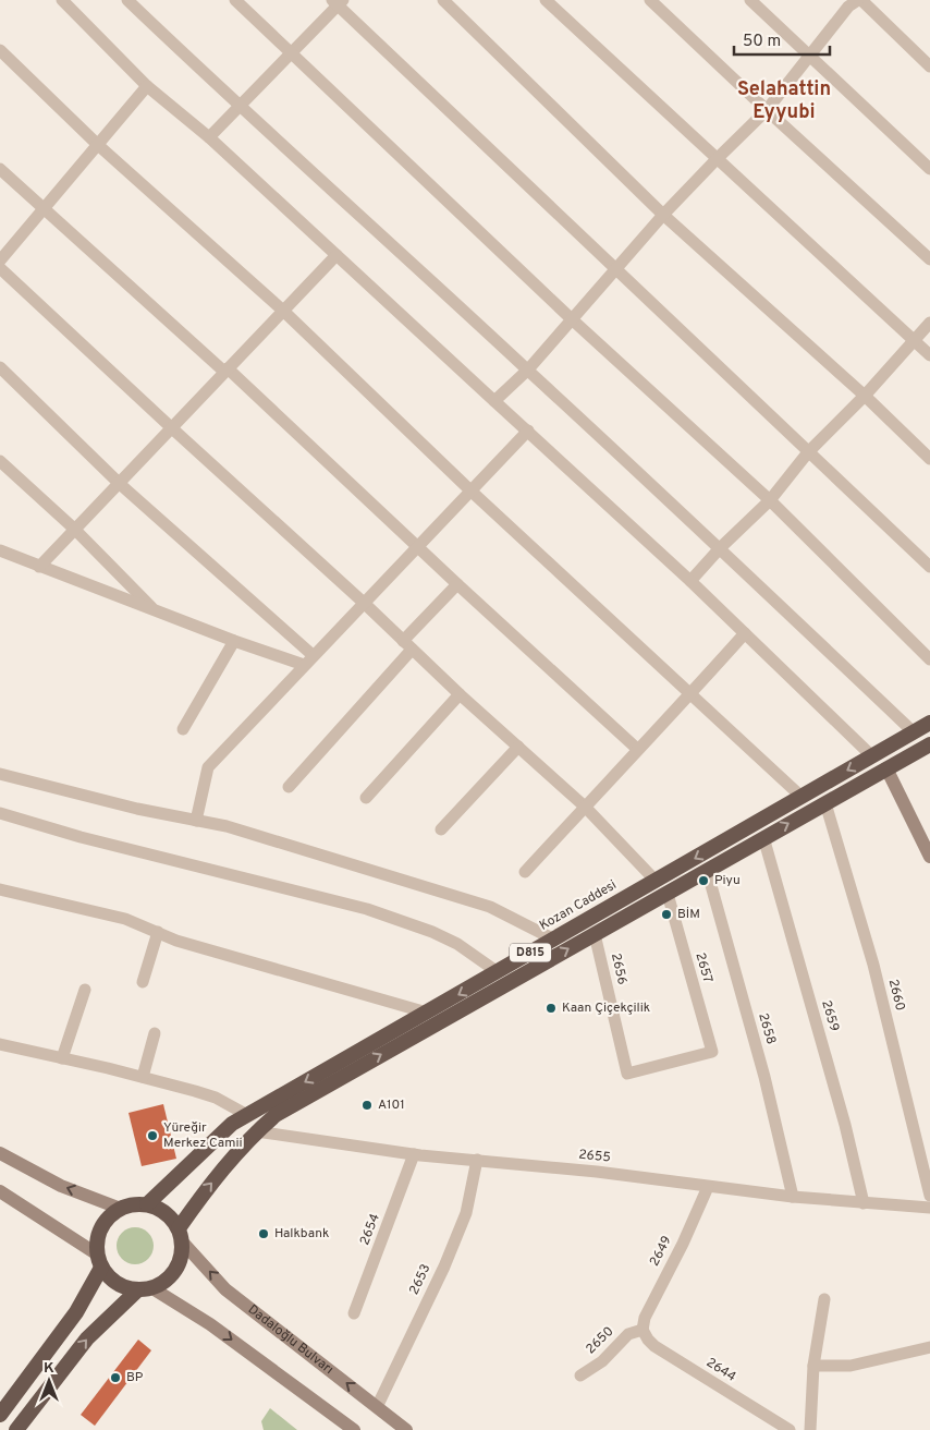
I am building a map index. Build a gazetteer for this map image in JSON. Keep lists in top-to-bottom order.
{
  "streets": {
    "highway": ["Kozan Caddesi", "D815"],
    "main road": ["Dadaloğlu Bulvarı"],
    "street": [
      "2657",
      "2656",
      "2660",
      "2659",
      "2658",
      "2655",
      "2654",
      "2649",
      "2653",
      "2650",
      "2644"
    ]
  },
  "crossings": [
    ["Kozan Caddesi", "D815"],
    ["Kozan Caddesi", "Dadaloğlu Bulvarı"],
    ["D815", "2657"],
    ["D815", "2656"],
    ["D815", "2660"],
    ["D815", "2659"],
    ["D815", "2658"],
    ["D815", "2655"],
    ["D815", "Dadaloğlu Bulvarı"],
    ["2657", "2656"],
    ["2659", "2655"],
    ["2658", "2655"],
    ["2655", "2654"],
    ["2655", "2649"],
    ["2655", "2653"],
    ["2649", "2650"],
    ["2649", "2644"],
    ["2653", "Dadaloğlu Bulvarı"],
    ["2650", "2644"]
  ],
  "districts": ["Selahattin Eyyubi"],
  "places": [
    "Piyu",
    "BİM",
    "Kaan Çiçekçilik",
    "A101",
    "Yüreğir Merkez Camii",
    "Halkbank",
    "BP"
  ],
  "scale_bar": "50 m",
  "north": "top"
}
